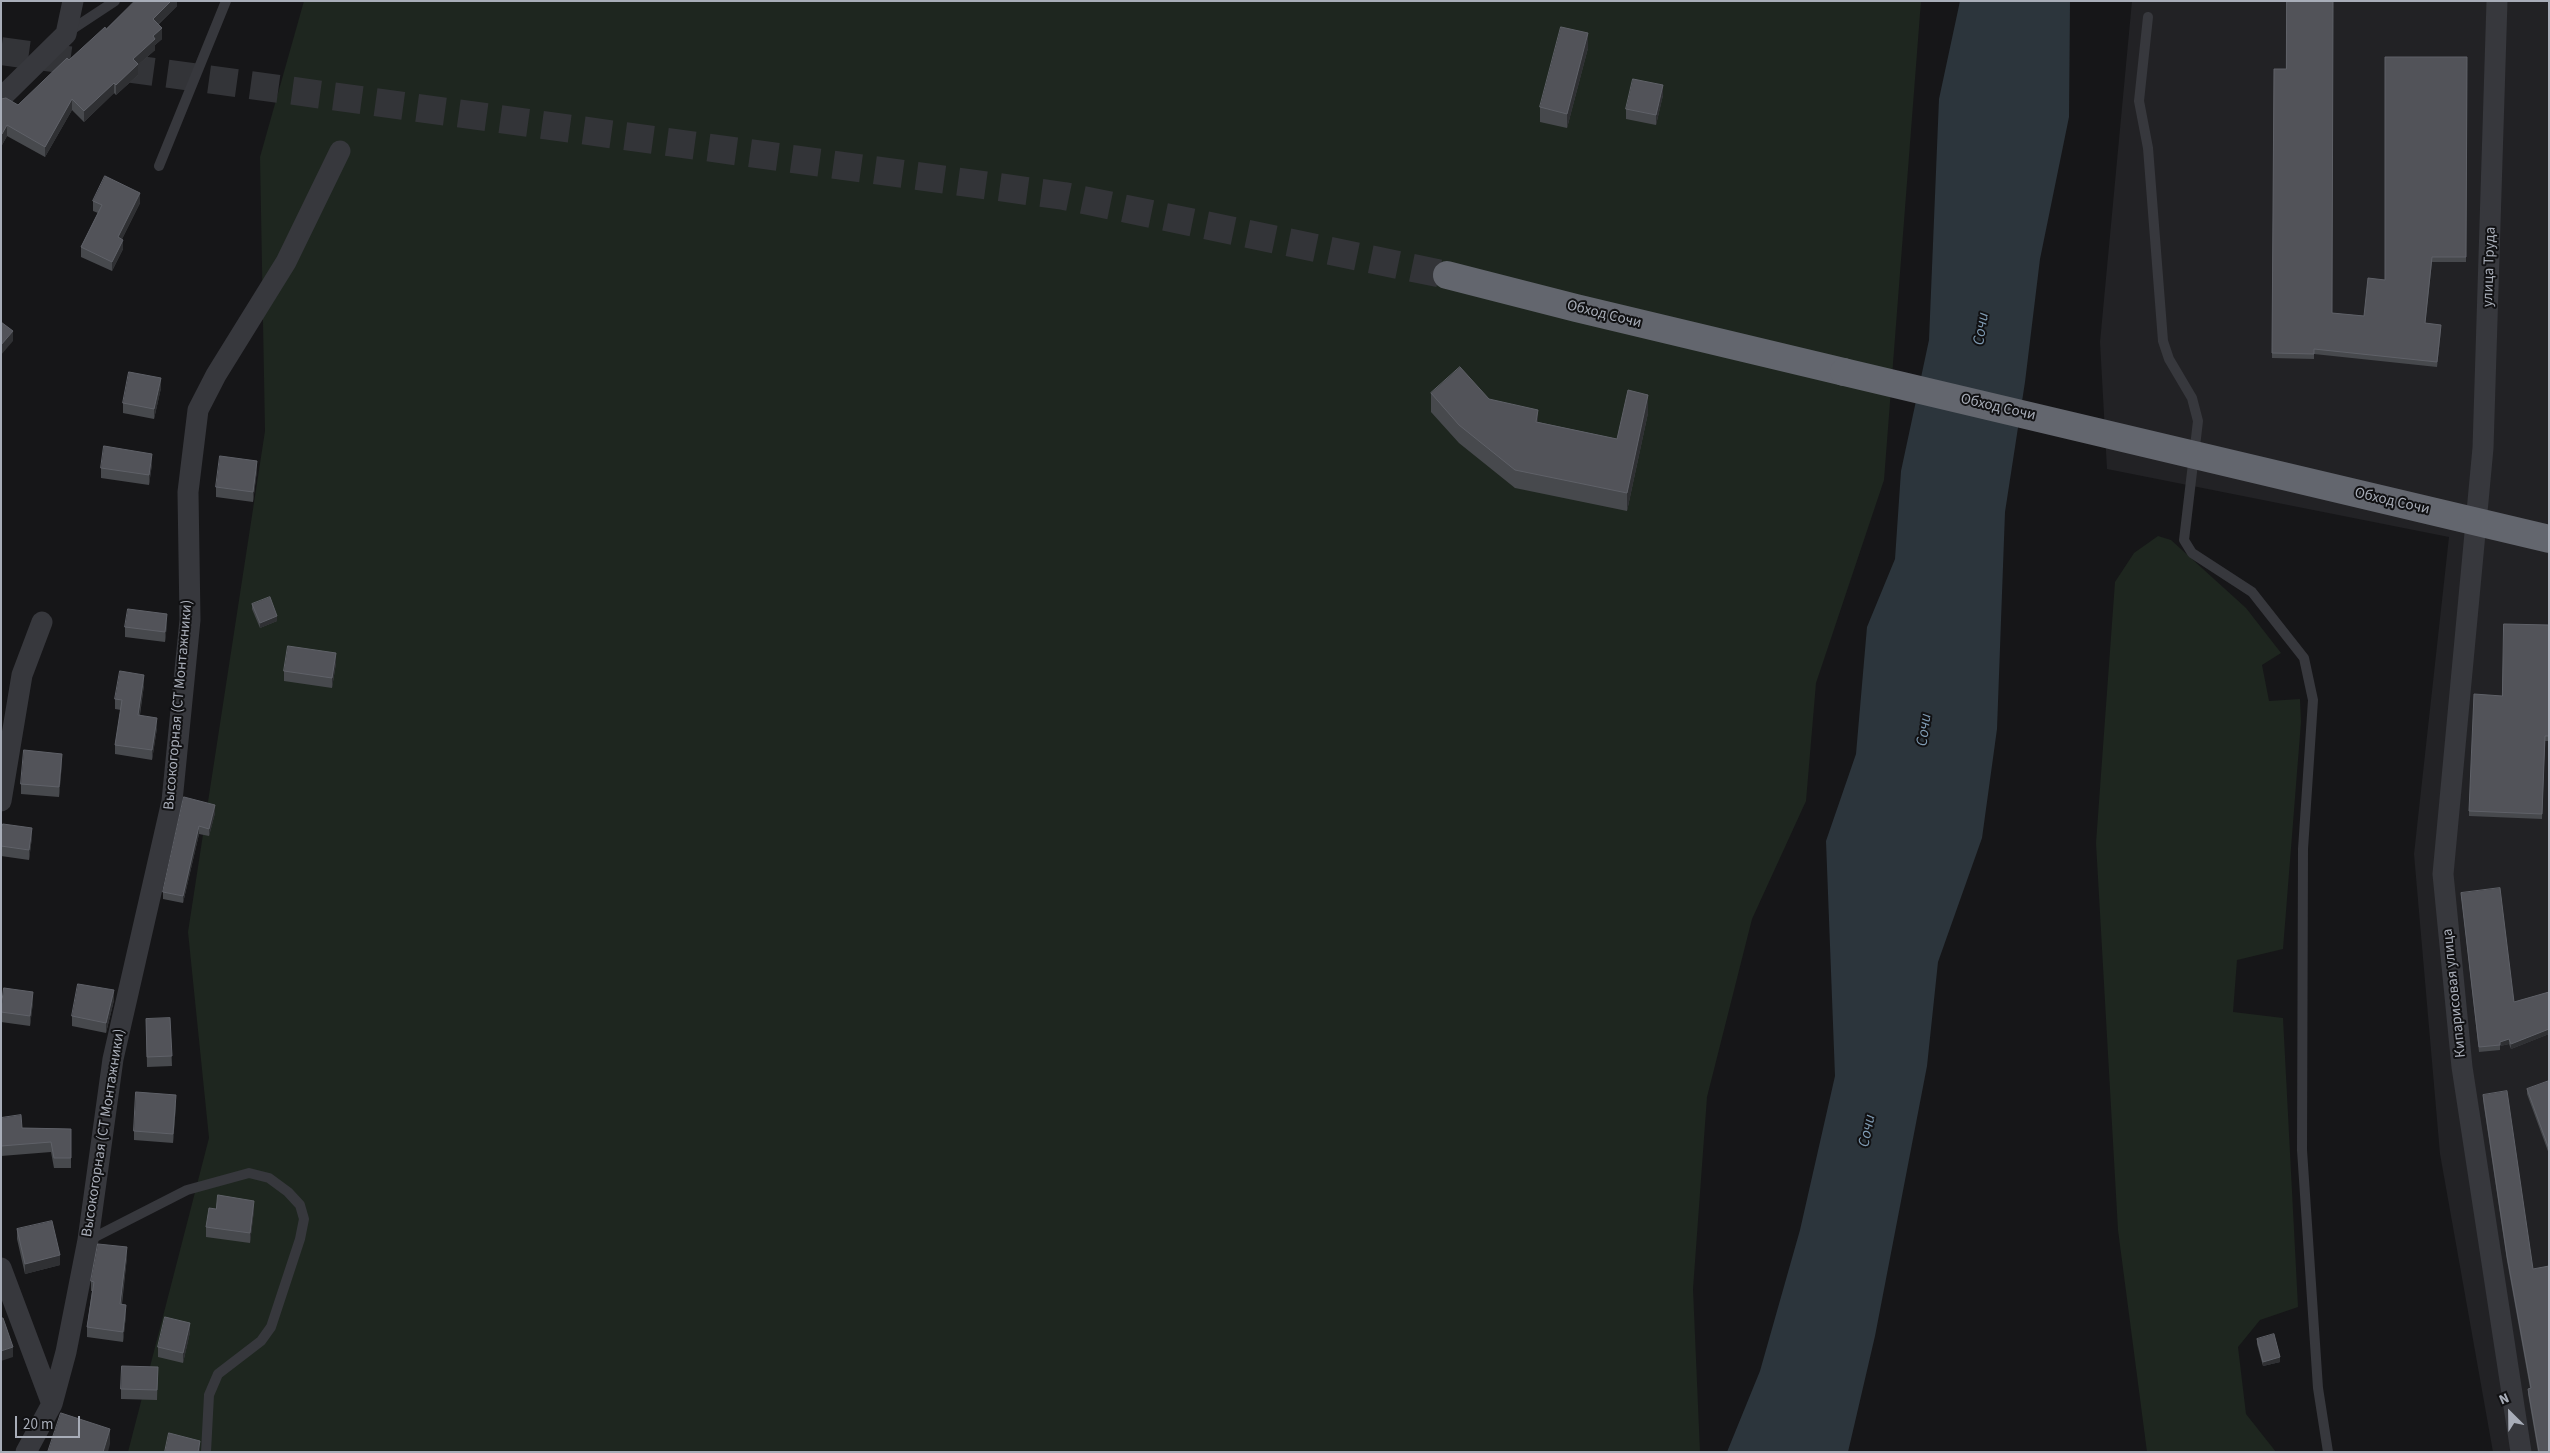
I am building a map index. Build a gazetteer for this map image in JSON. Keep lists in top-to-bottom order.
{
  "streets": {
    "highway": ["Обход Сочи"],
    "street": ["улица Труда", "Высокогорная (СТ Монтажники)", "Кипарисовая улица"]
  },
  "crossings": [
    ["улица Труда", "Кипарисовая улица"]
  ],
  "water": ["Сочи"],
  "scale_bar": "20 m",
  "north": "top left"
}
